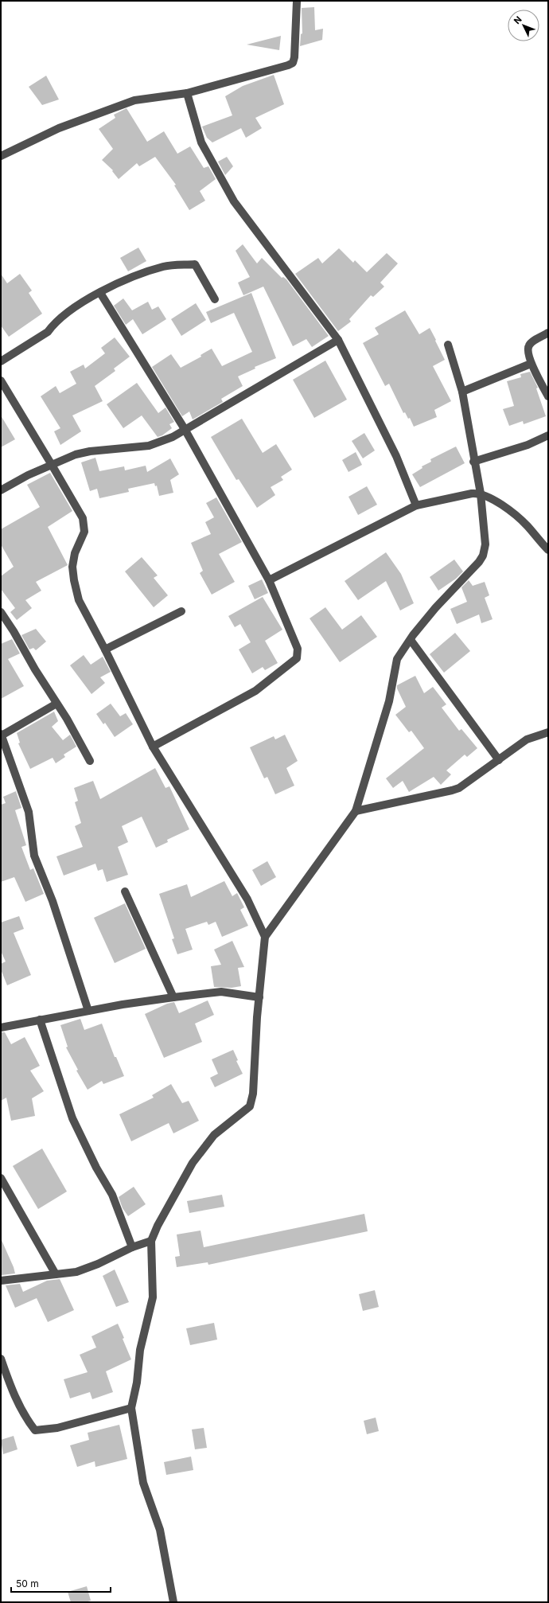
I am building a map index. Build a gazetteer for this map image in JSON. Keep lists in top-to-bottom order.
{
  "scale_bar": "50 m",
  "north": "top left"
}
